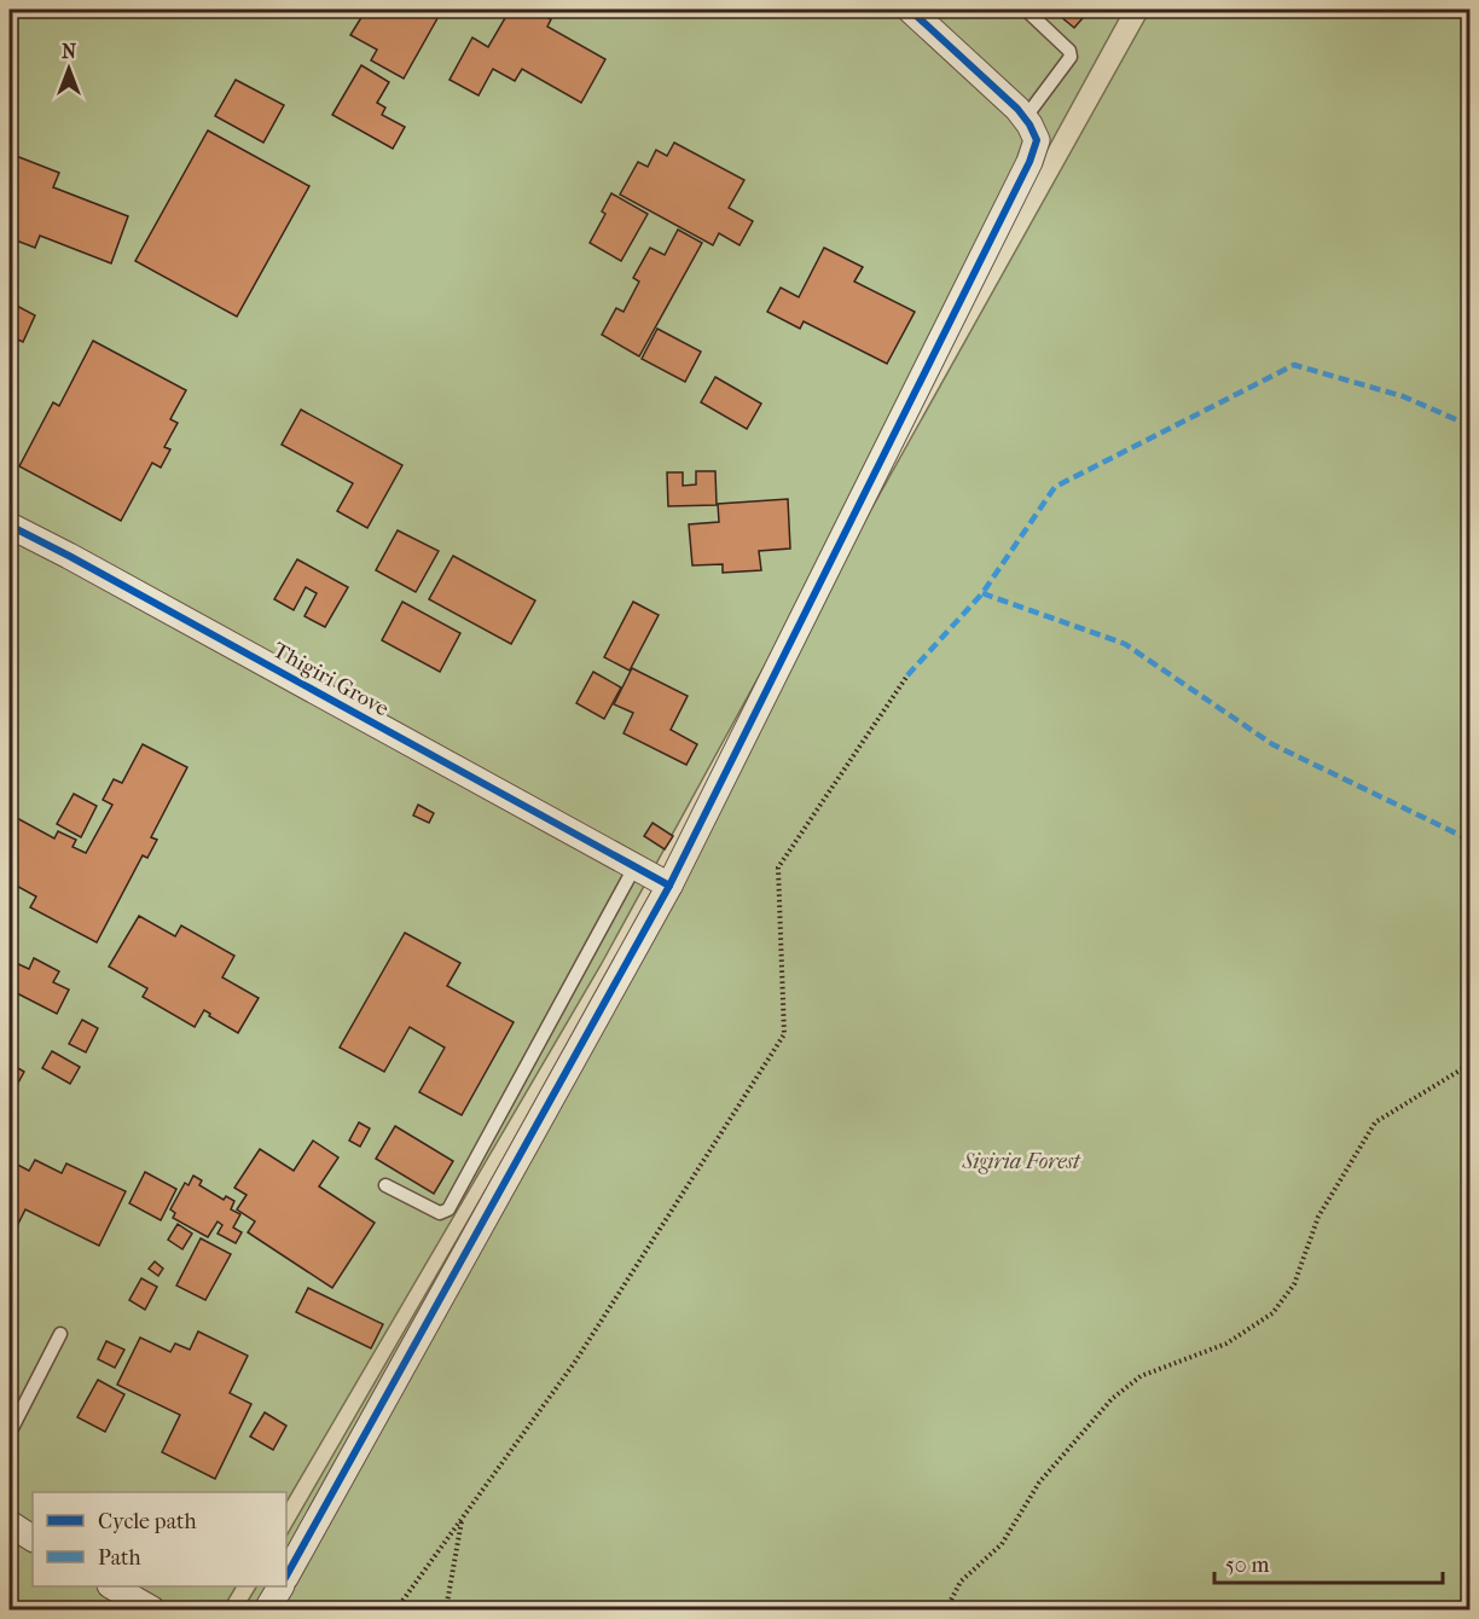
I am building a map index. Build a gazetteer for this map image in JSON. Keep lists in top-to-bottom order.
{
  "streets": {
    "street": ["Thigiri Grove"]
  },
  "parks": ["Sigiria Forest"],
  "legend": ["Cycle path", "Path"],
  "scale_bar": "50 m",
  "north": "top"
}
